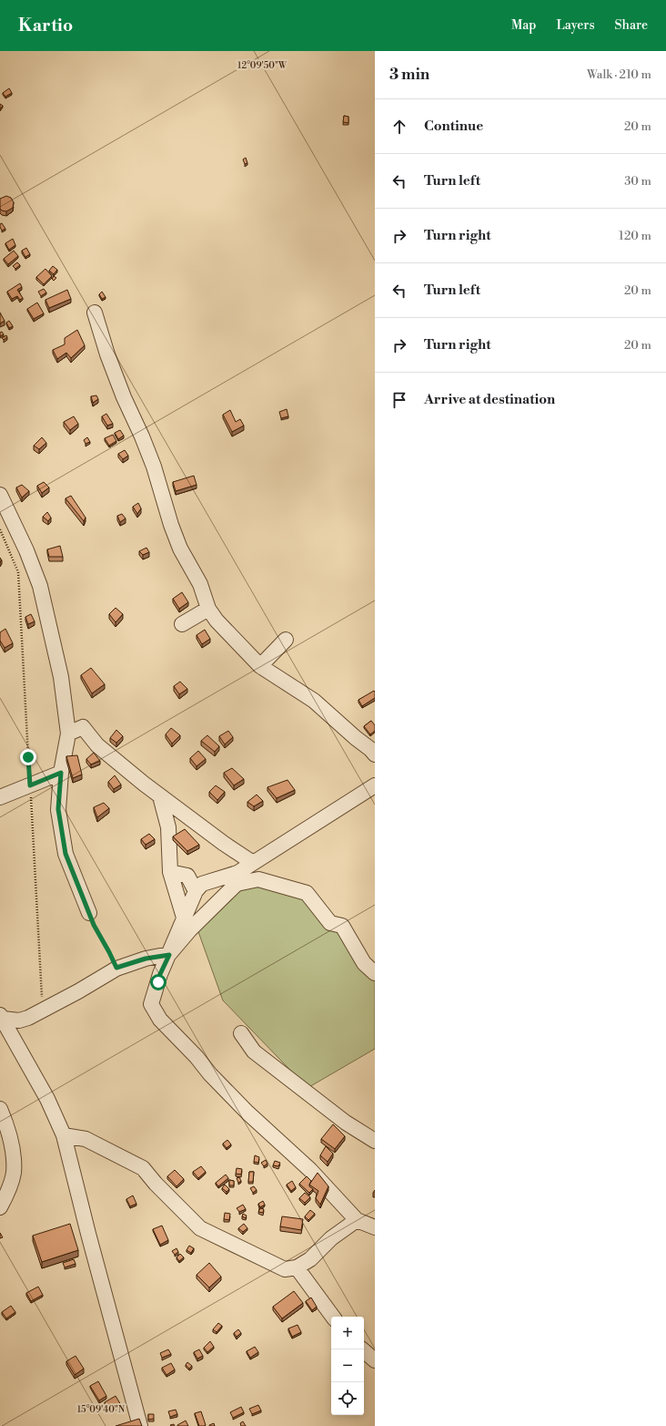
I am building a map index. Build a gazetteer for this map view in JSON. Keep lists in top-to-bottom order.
{
  "page": {
    "header": "Kartio",
    "nav": ["Map", "Layers", "Share"],
    "heading": ["3 min", "Walk · 210 m"],
    "list": [
      ["Continue", "20 m"],
      ["Turn left", "30 m"],
      ["Turn right", "120 m"],
      ["Turn left", "20 m"],
      ["Turn right", "20 m"],
      "Arrive at destination"
    ],
    "map_buttons": ["+", "−"]
  },
  "coordinates": ["12°09'50\"W", "15°09'40\"N"]
}
